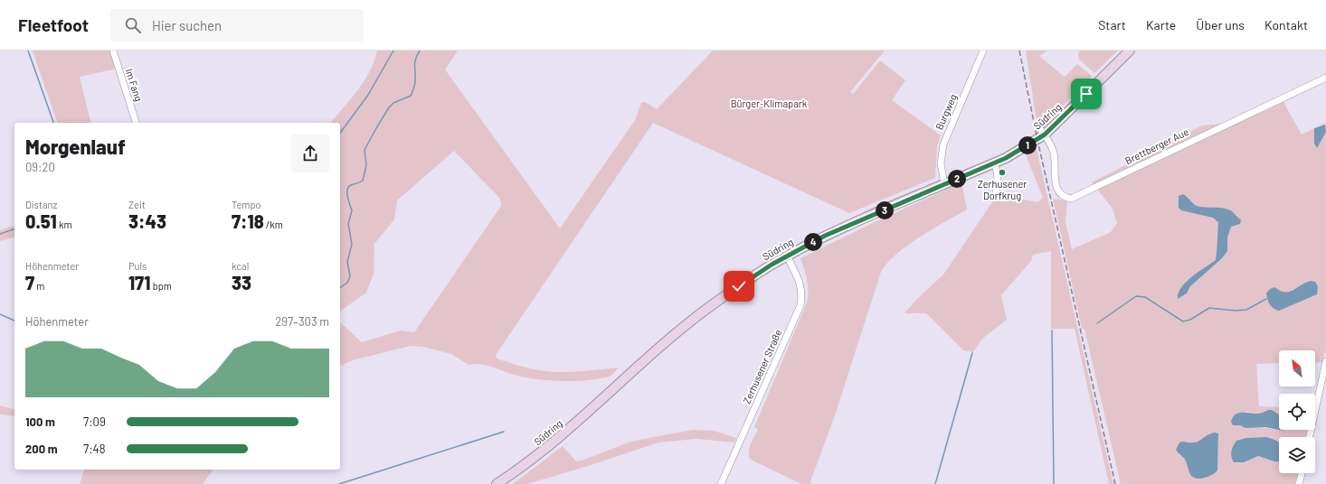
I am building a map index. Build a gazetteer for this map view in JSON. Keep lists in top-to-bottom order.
{
  "streets": {
    "main road": ["Südring"],
    "street": [
      "Im Fang",
      "Burgweg",
      "Brettberger Aue",
      "Zerhusener Straße"
    ]
  },
  "crossings": [
    ["Burgweg", "Südring"],
    ["Südring", "Brettberger Aue"],
    ["Südring", "Zerhusener Straße"]
  ],
  "parks": ["Bürger-Klimapark"],
  "places": ["Zerhusener Dorfkrug"],
  "north": "top left",
  "page": {
    "header": "Fleetfoot",
    "search": "Hier suchen",
    "nav": [
      "Start",
      "Karte",
      "Über uns",
      "Kontakt"
    ],
    "heading": ["Morgenlauf", "09:20"],
    "pins": [
      "1",
      "2",
      "3",
      "4"
    ],
    "stats": [
      ["Distanz", "0.51 km"],
      ["Zeit", "3:43"],
      ["Tempo", "7:18 /km"],
      ["Höhenmeter", "7 m"],
      ["Puls", "171 bpm"],
      ["kcal", "33"]
    ],
    "chart": ["Höhenmeter", "297–303 m"],
    "list": [
      {
        "name": "100 m",
        "note": "7:09"
      },
      {
        "name": "200 m",
        "note": "7:48"
      }
    ]
  }
}
